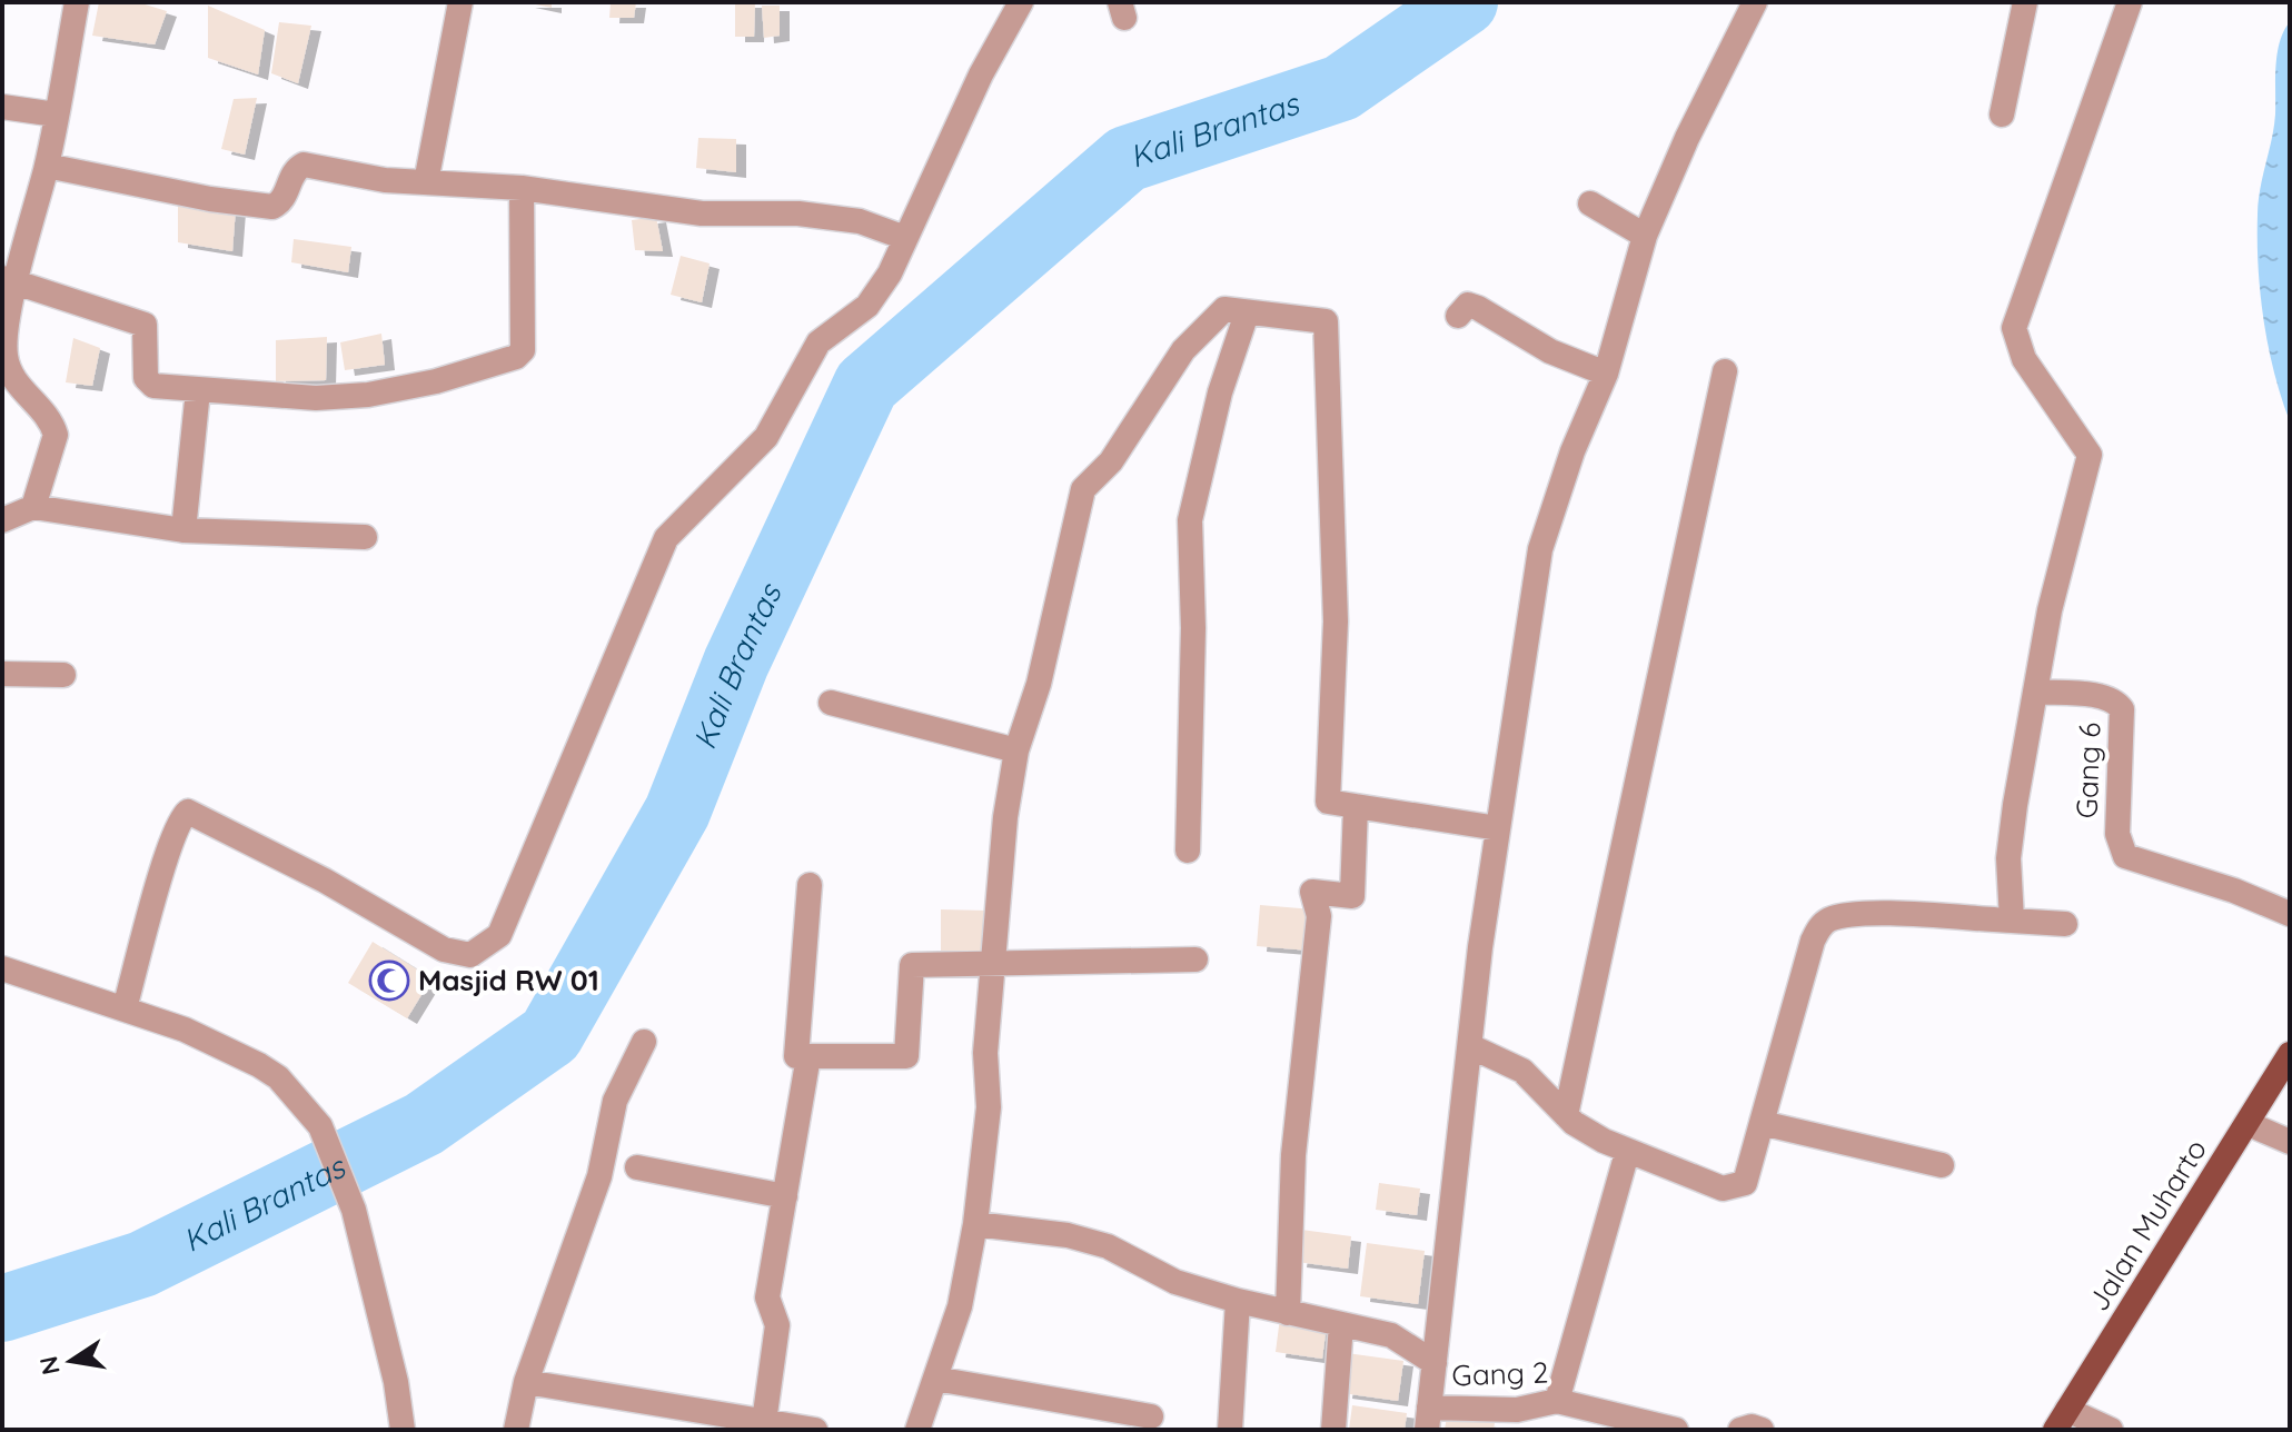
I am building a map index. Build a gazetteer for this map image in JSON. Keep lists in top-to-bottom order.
{
  "streets": {
    "main road": ["Jalan Muharto"],
    "street": ["Gang 6", "Gang 2"]
  },
  "water": ["Kali Brantas"],
  "places": {
    "mosque": ["Masjid RW 01"]
  },
  "north": "left"
}
